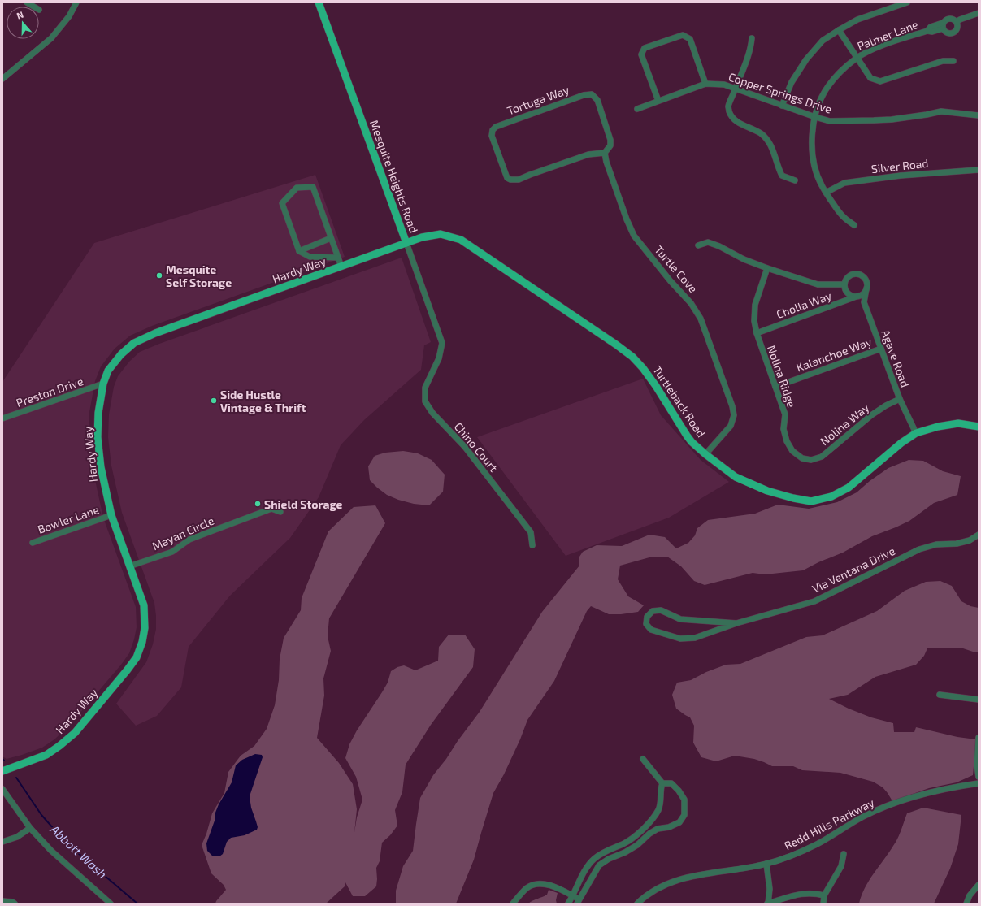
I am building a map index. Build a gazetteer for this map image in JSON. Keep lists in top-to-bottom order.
{
  "streets": {
    "main road": ["Mesquite Heights Road", "Hardy Way", "Turtleback Road"],
    "street": [
      "Palmer Lane",
      "Copper Springs Drive",
      "Tortuga Way",
      "Silver Road",
      "Turtle Cove",
      "Cholla Way",
      "Kalanchoe Way",
      "Agave Road",
      "Nolina Ridge",
      "Preston Drive",
      "Nolina Way",
      "Chino Court",
      "Bowler Lane",
      "Mayan Circle",
      "Via Ventana Drive",
      "Redd Hills Parkway"
    ]
  },
  "crossings": [
    ["Palmer Lane", "Copper Springs Drive"],
    ["Palmer Lane", "Silver Road"],
    ["Tortuga Way", "Turtle Cove"],
    ["Mesquite Heights Road", "Hardy Way"],
    ["Mesquite Heights Road", "Turtleback Road"],
    ["Mesquite Heights Road", "Chino Court"],
    ["Turtle Cove", "Turtleback Road"],
    ["Hardy Way", "Preston Drive"],
    ["Hardy Way", "Turtleback Road"],
    ["Hardy Way", "Bowler Lane"],
    ["Hardy Way", "Mayan Circle"],
    ["Cholla Way", "Agave Road"],
    ["Cholla Way", "Nolina Ridge"],
    ["Kalanchoe Way", "Agave Road"],
    ["Kalanchoe Way", "Nolina Ridge"],
    ["Agave Road", "Turtleback Road"],
    ["Agave Road", "Nolina Way"],
    ["Nolina Ridge", "Nolina Way"]
  ],
  "water": ["Abbott Wash"],
  "places": ["Mesquite Self Storage", "Side Hustle Vintage & Thrift", "Shield Storage"],
  "north": "top"
}
